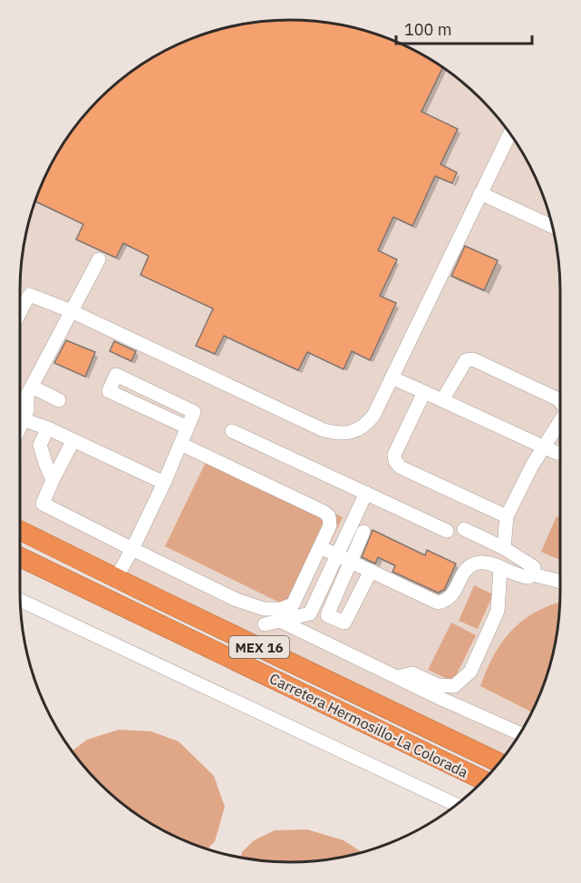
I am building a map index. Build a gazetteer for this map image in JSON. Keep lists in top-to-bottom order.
{
  "streets": {
    "highway": ["MEX 16", "Carretera Hermosillo-La Colorada"]
  },
  "scale_bar": "100 m"
}
